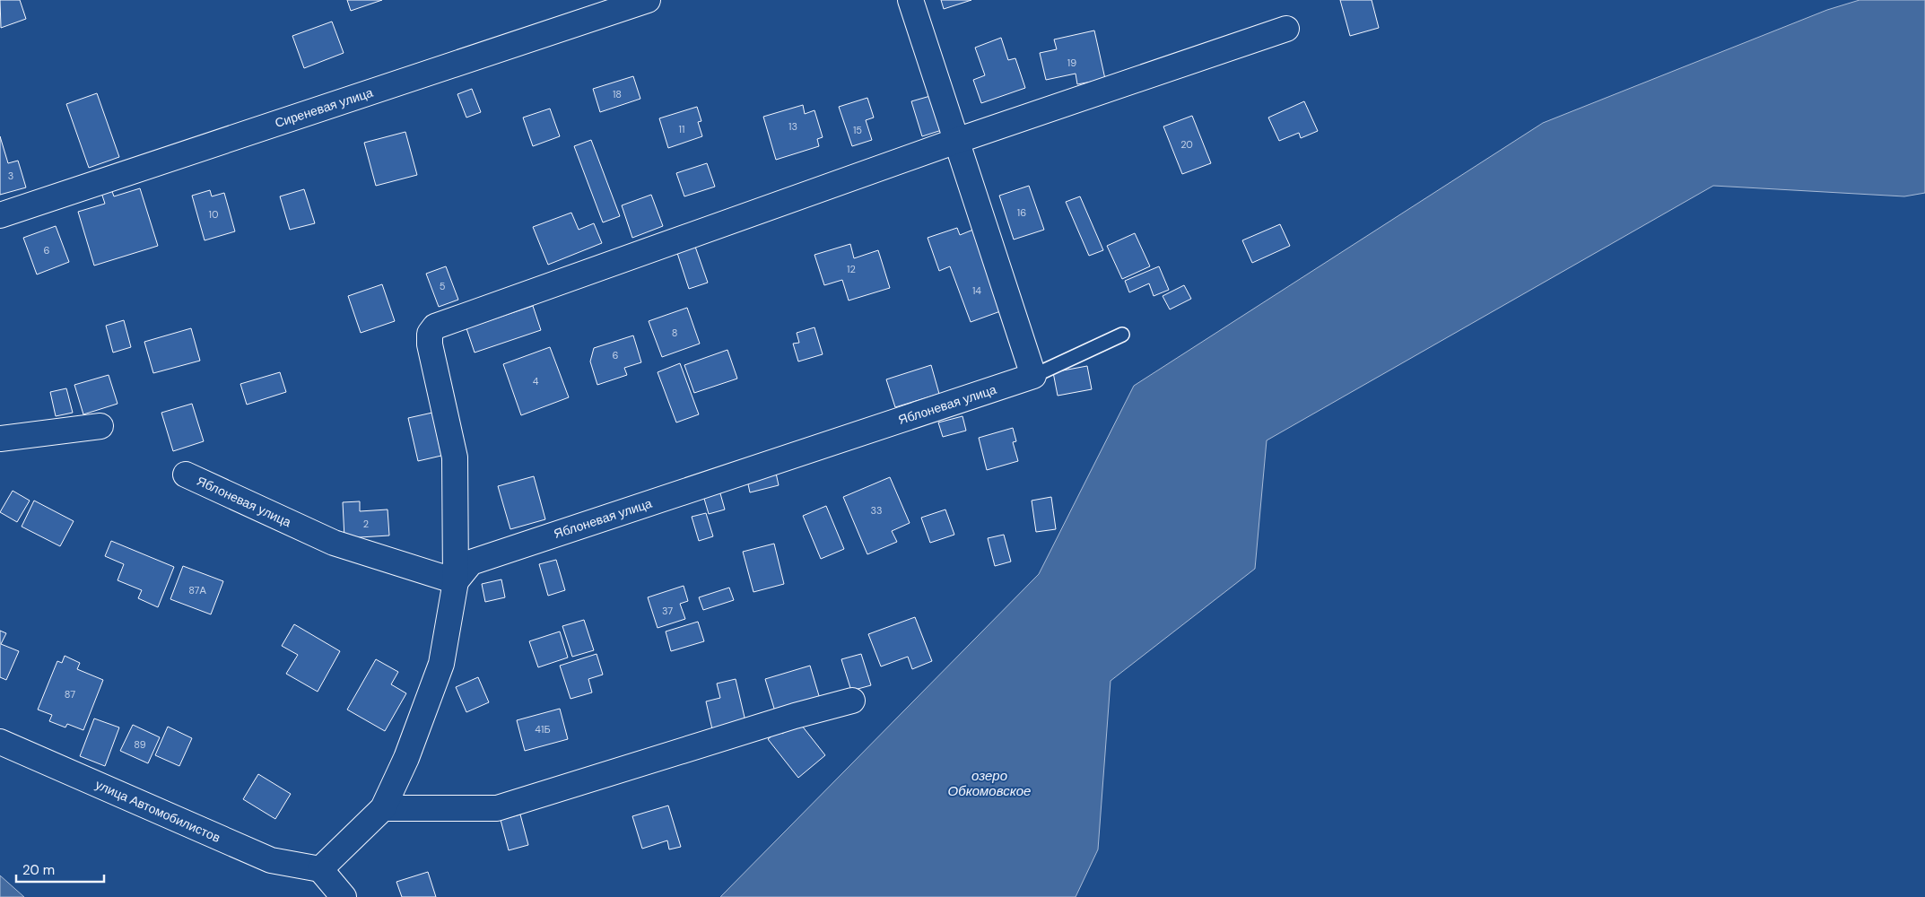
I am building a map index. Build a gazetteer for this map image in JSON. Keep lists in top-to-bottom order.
{
  "streets": {
    "street": ["Сиреневая улица", "Яблоневая улица", "улица Автомобилистов"]
  },
  "water": ["озеро Обкомовское"],
  "house_numbers": [
    "19",
    "18",
    "13",
    "11",
    "15",
    "20",
    "3",
    "16",
    "10",
    "6",
    "12",
    "5",
    "14",
    "8",
    "6",
    "4",
    "33",
    "2",
    "87А",
    "37",
    "87",
    "41Б",
    "89"
  ],
  "scale_bar": "20 m"
}
